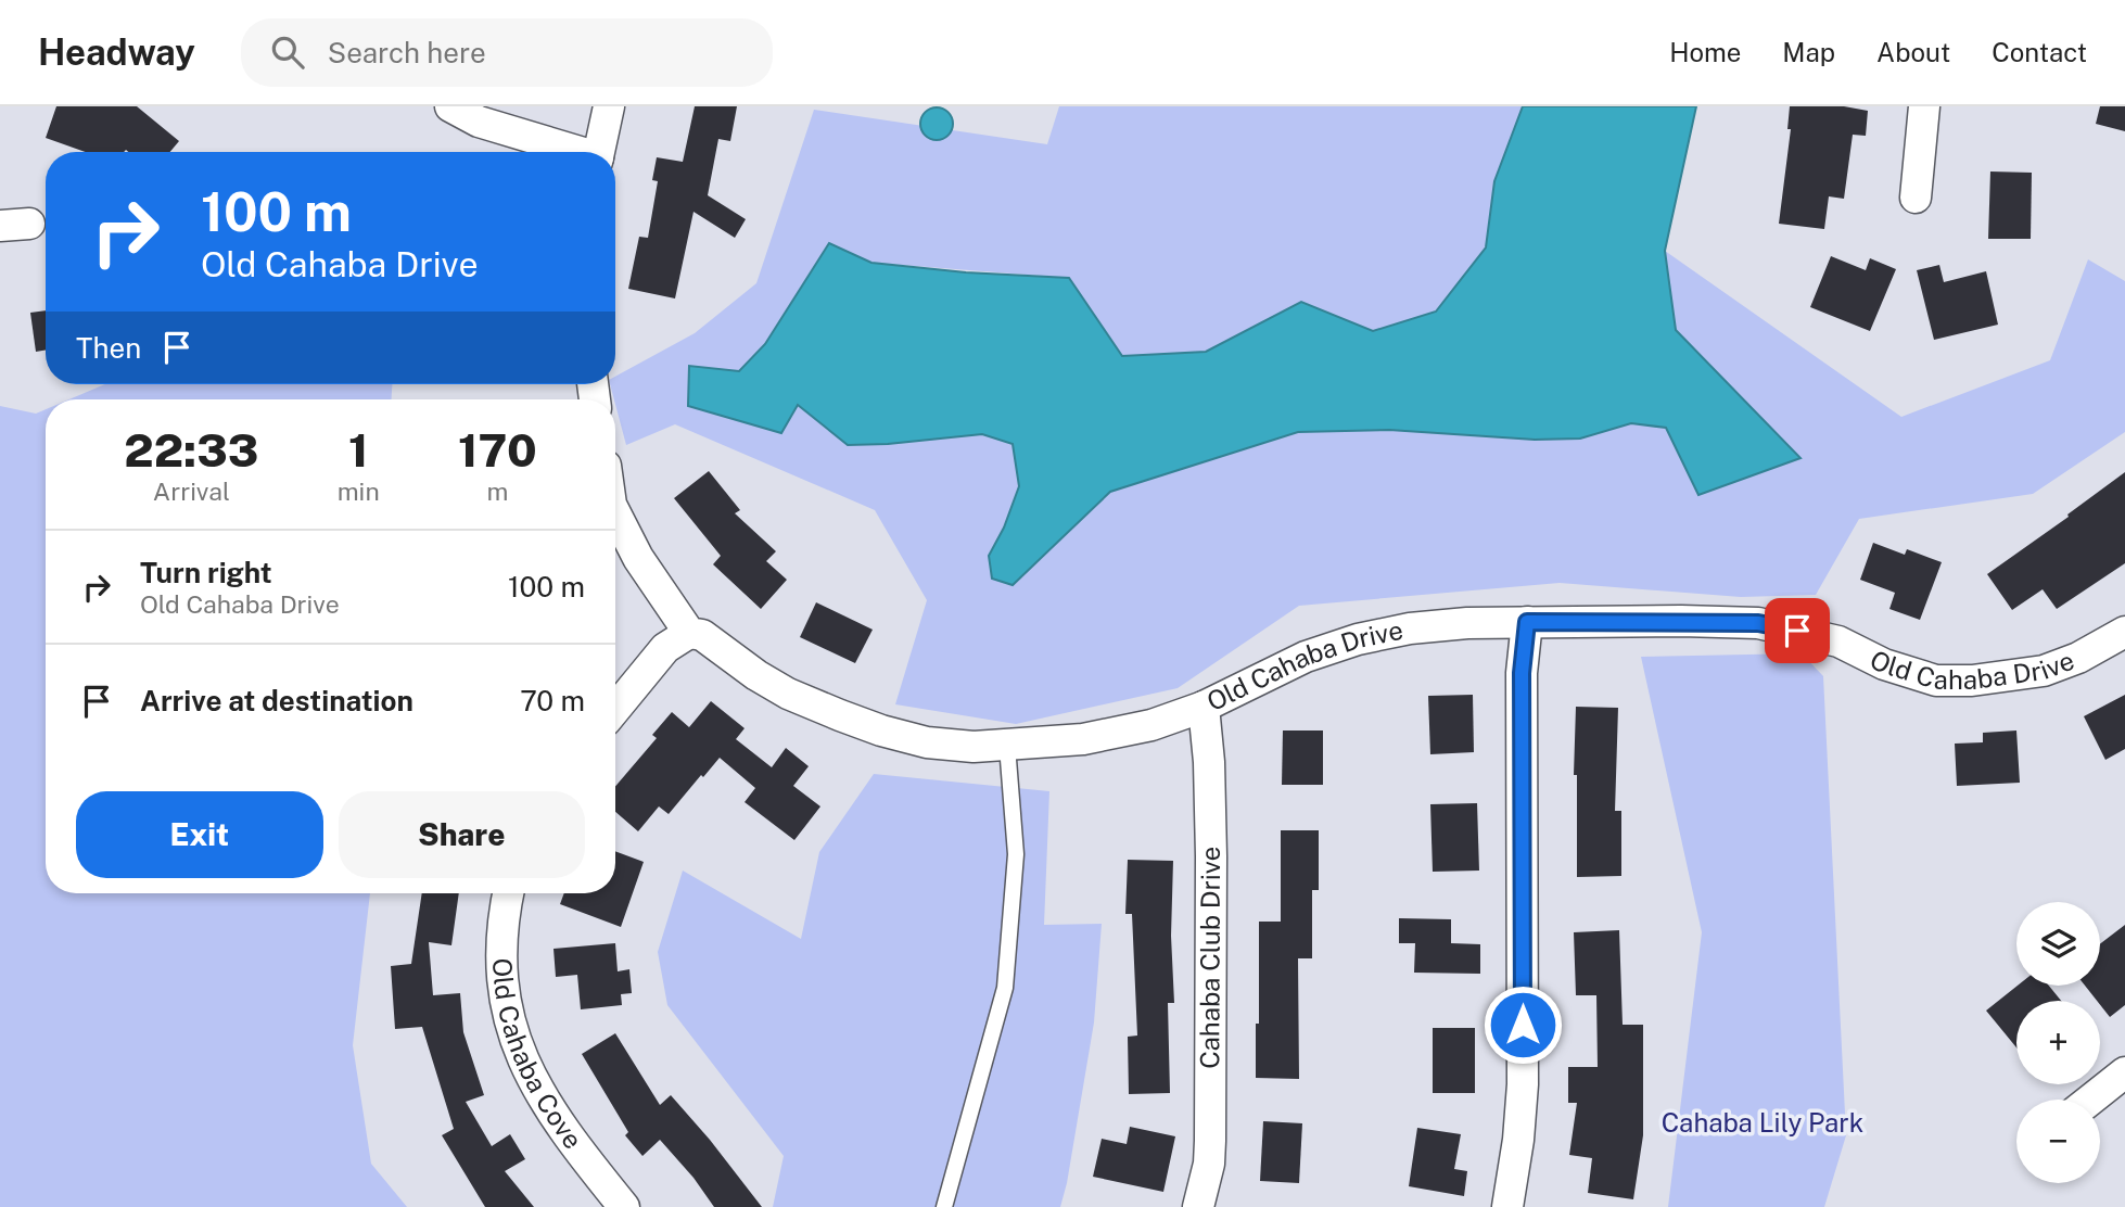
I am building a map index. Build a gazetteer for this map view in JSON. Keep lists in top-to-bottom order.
{
  "streets": {
    "street": ["Old Cahaba Drive", "Cahaba Club Drive", "Old Cahaba Cove"]
  },
  "crossings": [
    ["Old Cahaba Drive", "Cahaba Club Drive"]
  ],
  "parks": ["Cahaba Lily Park"],
  "page": {
    "header": "Headway",
    "search": "Search here",
    "nav": [
      "Home",
      "Map",
      "About",
      "Contact"
    ],
    "turn": ["100 m", "Old Cahaba Drive"],
    "then": "Then",
    "eta": [
      "22:33",
      "Arrival",
      "1",
      "min",
      "170",
      "m"
    ],
    "list": [
      {
        "name": "Turn right",
        "note": "Old Cahaba Drive",
        "value": "100 m"
      },
      {
        "name": "Arrive at destination",
        "value": "70 m"
      }
    ],
    "buttons": ["Exit", "Share"],
    "map_buttons": ["+", "−"]
  }
}
